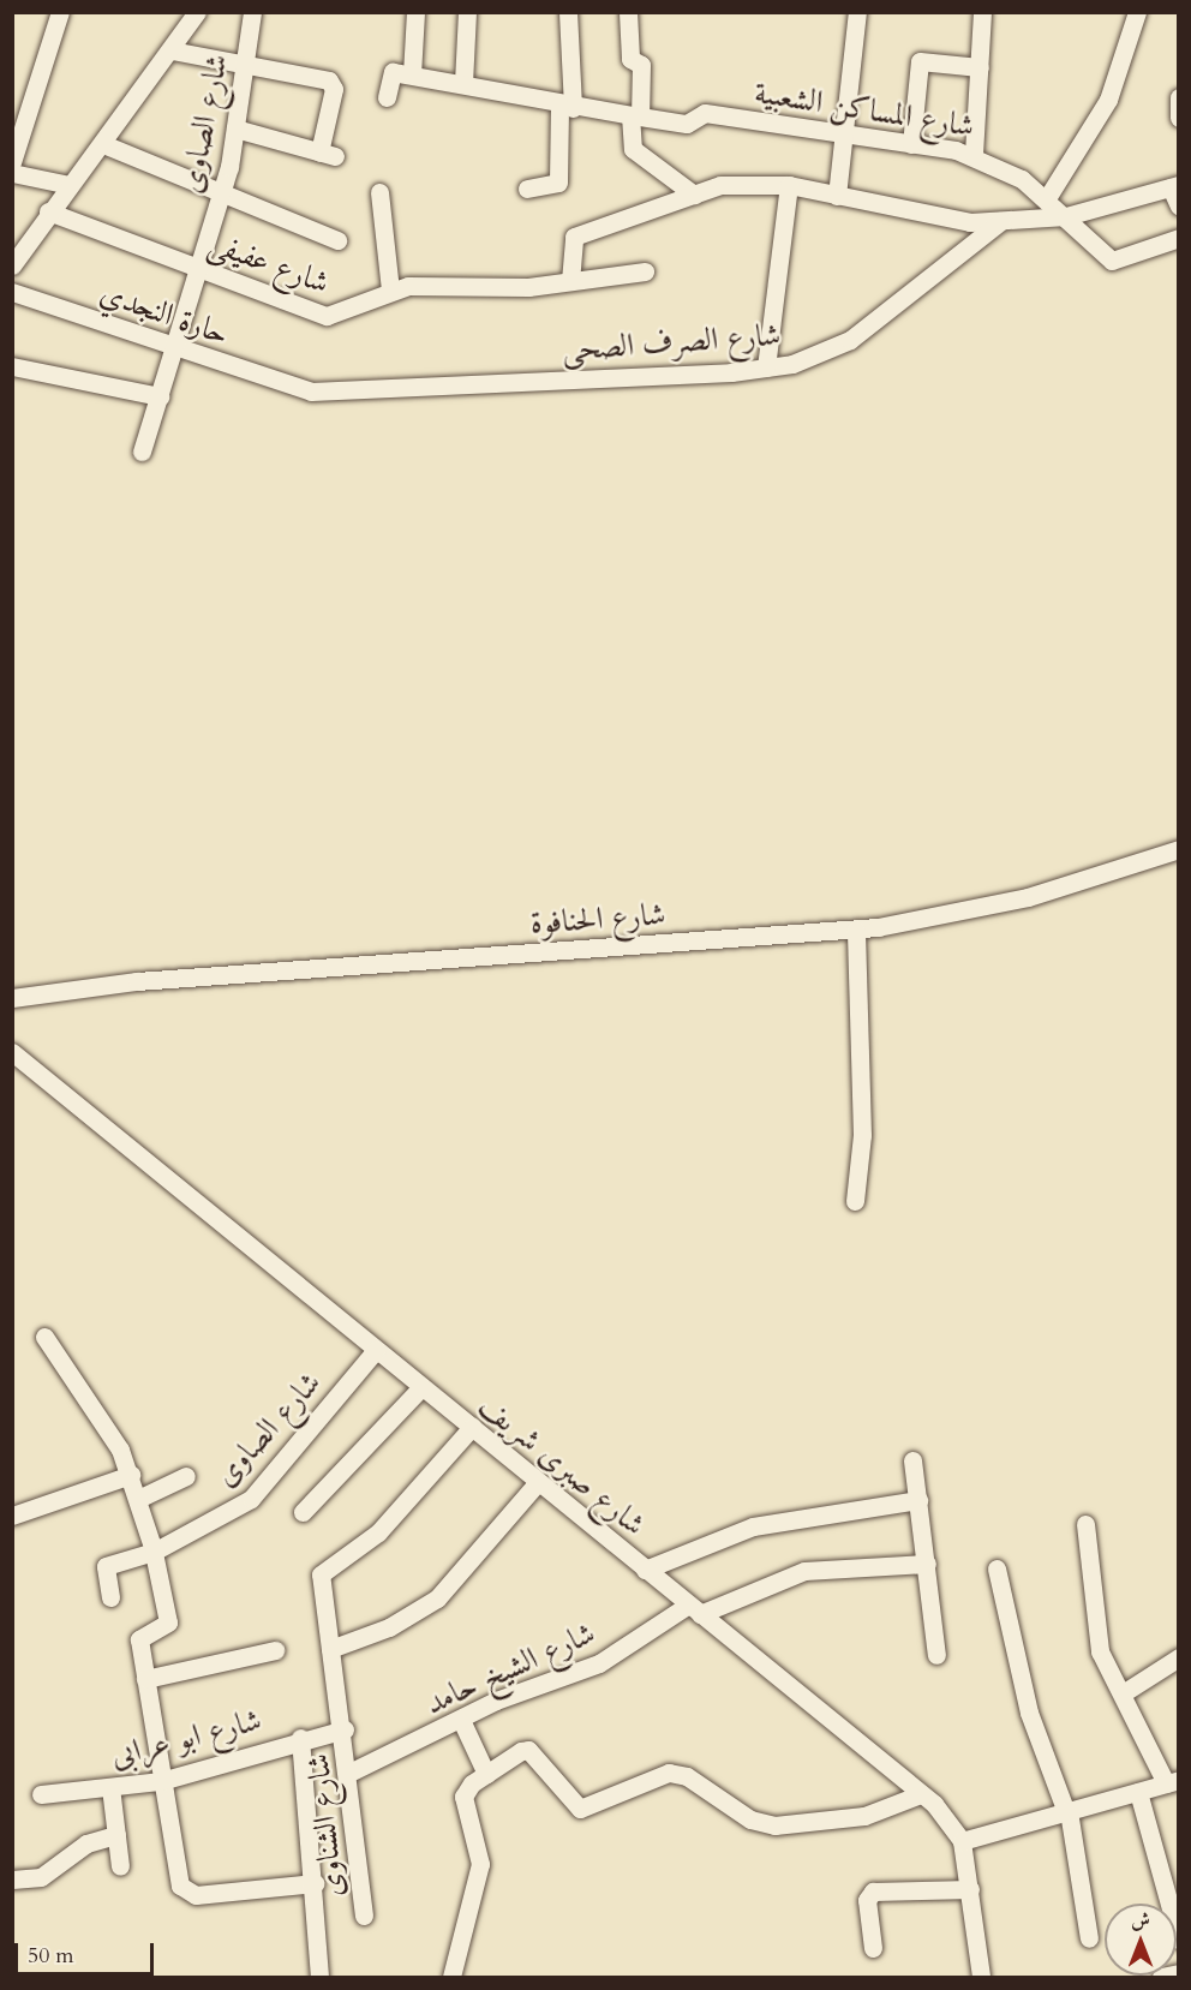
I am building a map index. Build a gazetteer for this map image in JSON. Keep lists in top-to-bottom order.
{
  "streets": {
    "street": [
      "شارع المساكن الشعبية",
      "شارع الصاوى",
      "شارع عفيفى",
      "حارة النجدي",
      "شارع الصرف الصحى",
      "شارع الحنافوة",
      "شارع صبرى شريف",
      "شارع الشيخ حامد",
      "شارع ابو عرابى",
      "شارع الشناوى"
    ]
  },
  "crossings": [
    ["شارع الصاوى", "شارع عفيفى"],
    ["شارع الصاوى", "حارة النجدي"],
    ["شارع الصاوى", "شارع صبرى شريف"],
    ["حارة النجدي", "شارع الصرف الصحى"],
    ["شارع صبرى شريف", "شارع الشيخ حامد"],
    ["شارع صبرى شريف", "شارع الشناوى"],
    ["شارع الشيخ حامد", "شارع الشناوى"],
    ["شارع ابو عرابى", "شارع الشناوى"]
  ],
  "scale_bar": "50 m",
  "north": "top"
}
